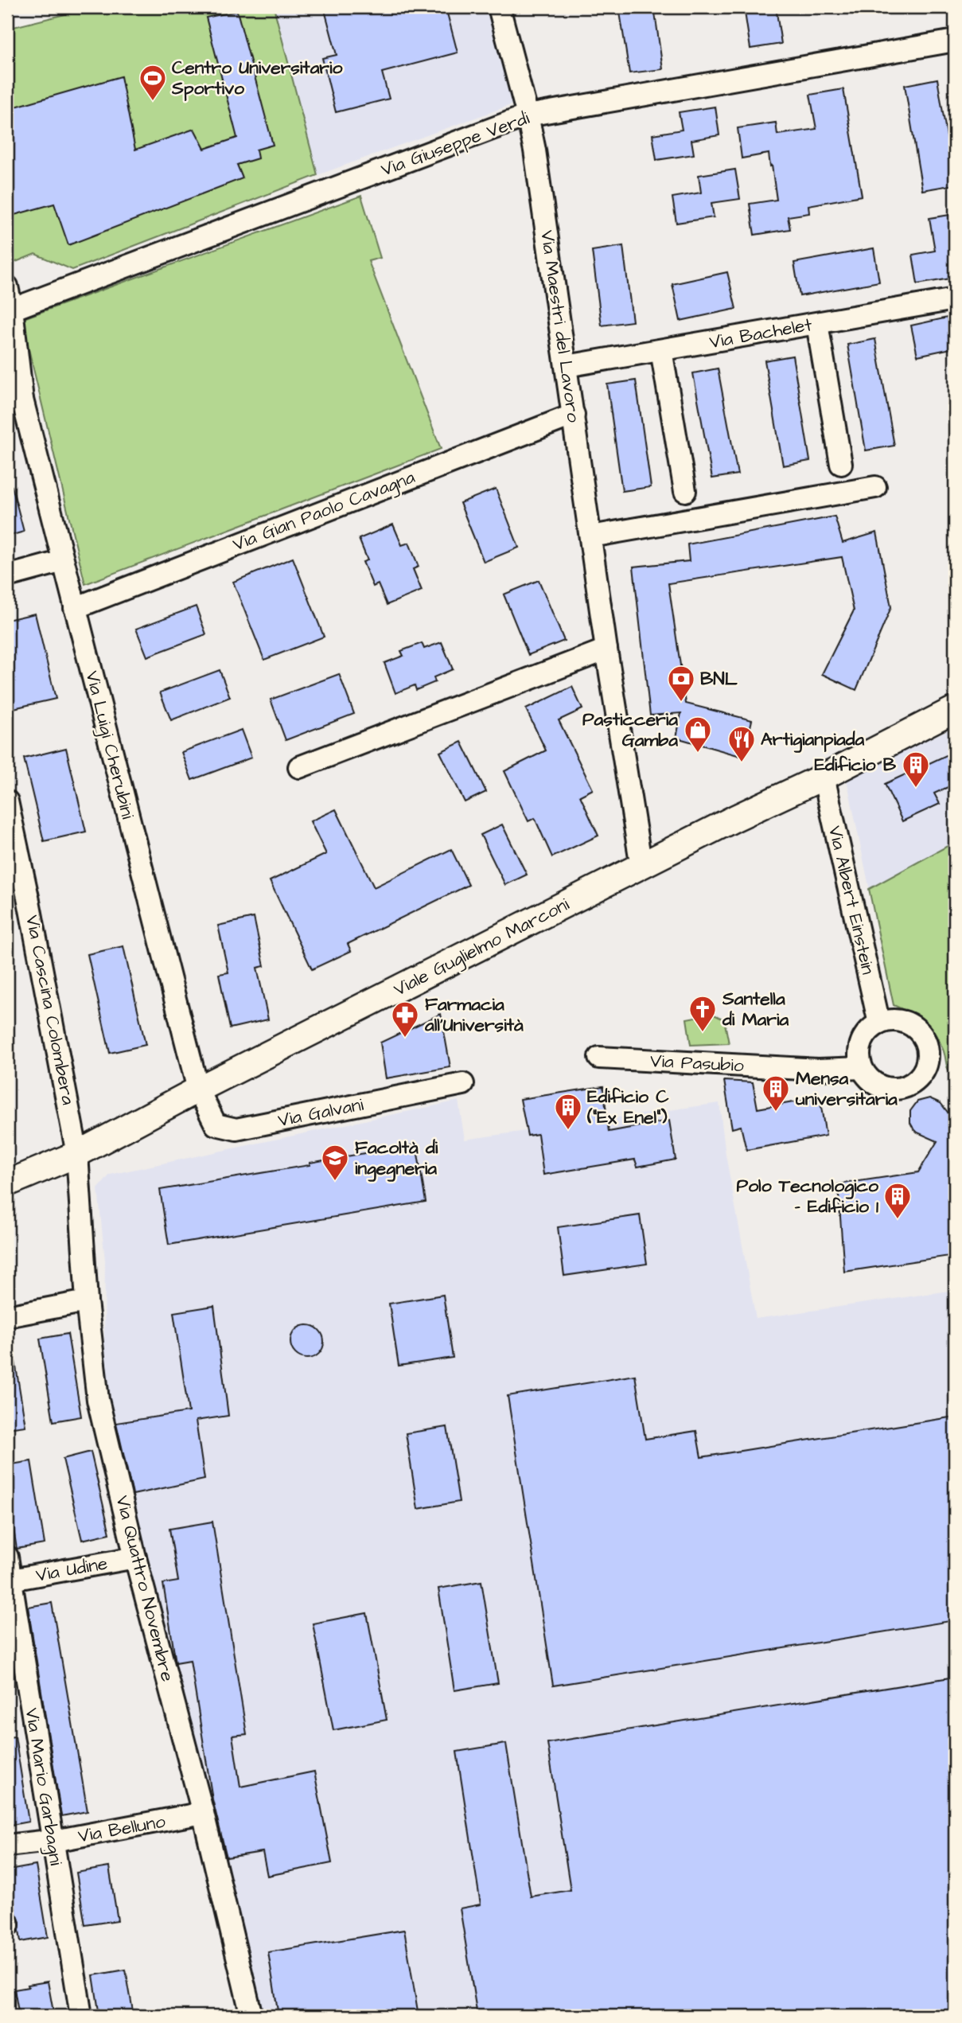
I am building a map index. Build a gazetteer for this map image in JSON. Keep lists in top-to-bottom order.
{
  "streets": {
    "street": [
      "Via Giuseppe Verdi",
      "Via Maestri del Lavoro",
      "Via Bachelet",
      "Via Gian Paolo Cavagna",
      "Via Luigi Cherubini",
      "Via Albert Einstein",
      "Viale Guglielmo Marconi",
      "Via Cascina Colombera",
      "Via Pasubio",
      "Via Galvani",
      "Via Udine",
      "Via Quattro Novembre",
      "Via Mario Garbagni",
      "Via Belluno"
    ]
  },
  "crossings": [
    ["Via Giuseppe Verdi", "Via Maestri del Lavoro"],
    ["Via Maestri del Lavoro", "Via Bachelet"],
    ["Via Maestri del Lavoro", "Via Gian Paolo Cavagna"],
    ["Via Maestri del Lavoro", "Viale Guglielmo Marconi"],
    ["Via Gian Paolo Cavagna", "Via Luigi Cherubini"],
    ["Via Luigi Cherubini", "Viale Guglielmo Marconi"],
    ["Via Luigi Cherubini", "Via Galvani"],
    ["Via Albert Einstein", "Viale Guglielmo Marconi"],
    ["Via Albert Einstein", "Via Pasubio"],
    ["Viale Guglielmo Marconi", "Via Cascina Colombera"],
    ["Viale Guglielmo Marconi", "Via Galvani"],
    ["Viale Guglielmo Marconi", "Via Quattro Novembre"],
    ["Via Cascina Colombera", "Via Quattro Novembre"],
    ["Via Udine", "Via Quattro Novembre"],
    ["Via Udine", "Via Mario Garbagni"],
    ["Via Quattro Novembre", "Via Belluno"],
    ["Via Mario Garbagni", "Via Belluno"]
  ],
  "places": {
    "sports": ["Centro Universitario Sportivo"],
    "bank": ["BNL"],
    "shop": ["Pasticceria Gamba"],
    "restaurant": ["Artigianpiada"],
    "building": [
      "Edificio B",
      "Mensa universitaria",
      "Edificio C (\"Ex Enel\")",
      "Polo Tecnologico - Edificio 1"
    ],
    "church": ["Santella di Maria"],
    "pharmacy": ["Farmacia all'Università"],
    "school or university": ["Facoltà di ingegneria"]
  }
}
